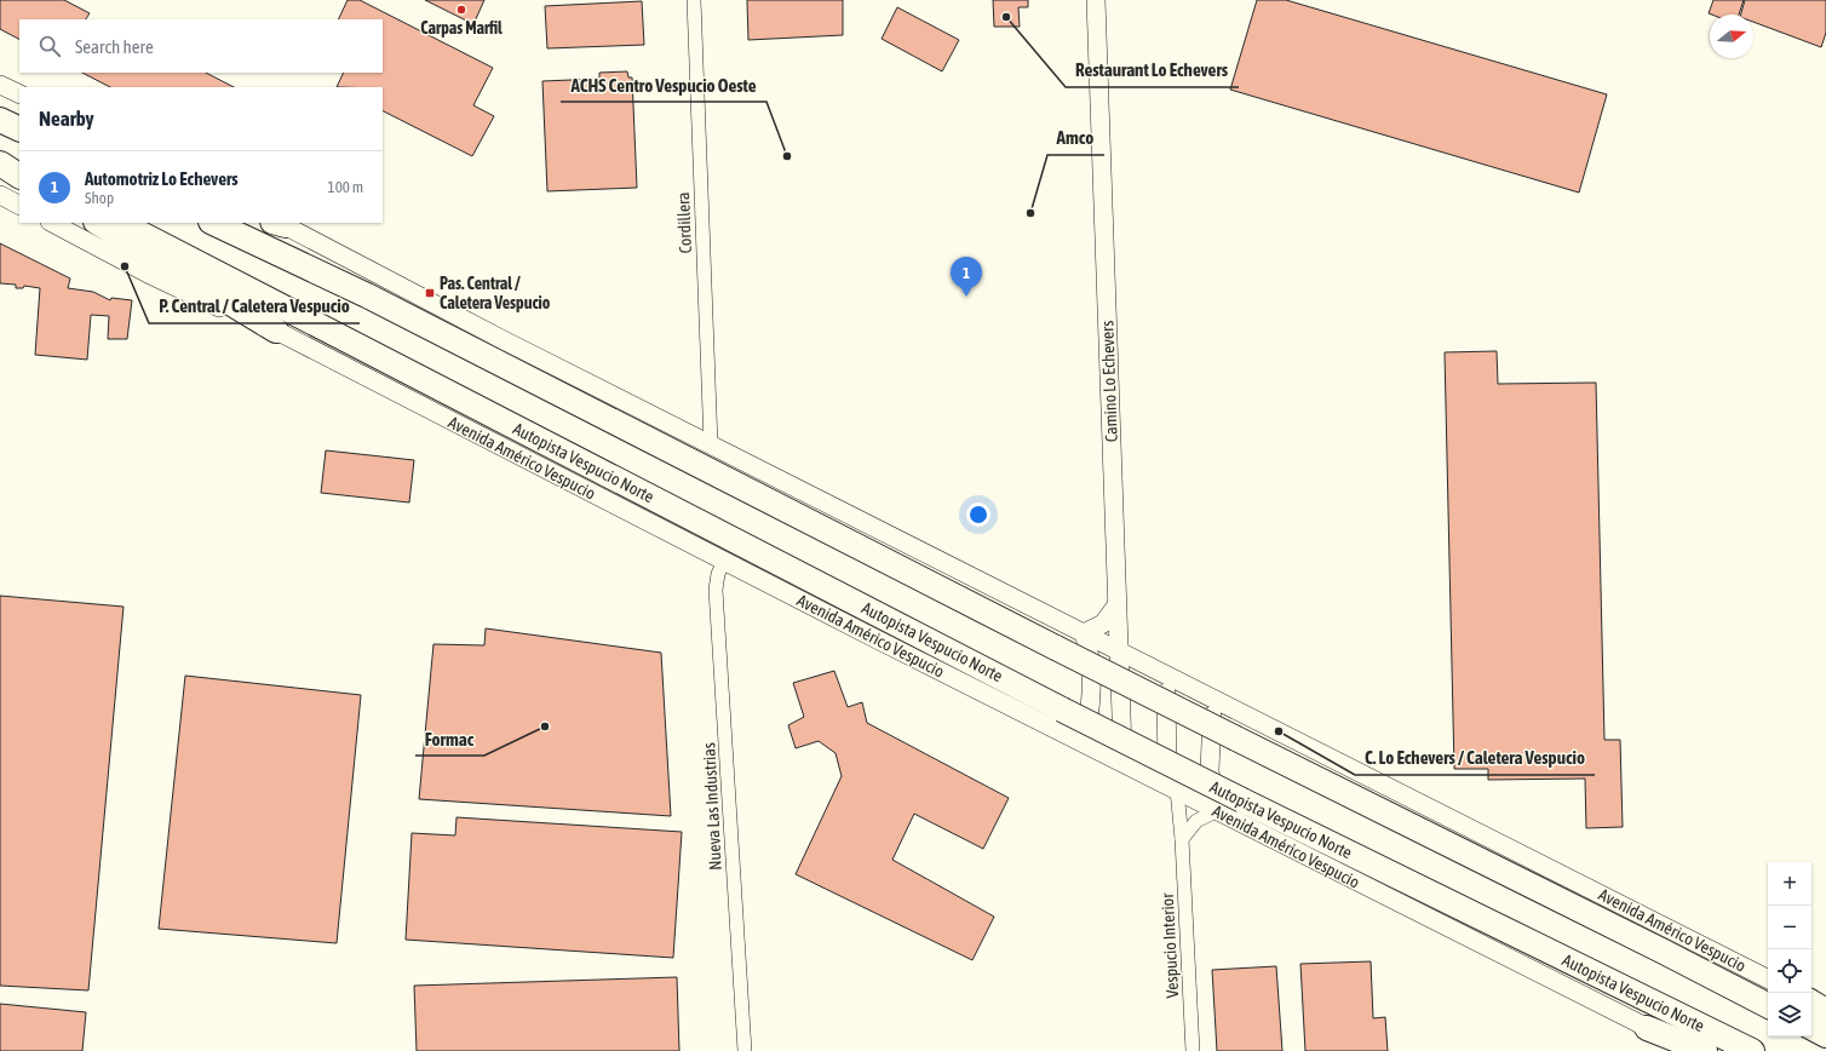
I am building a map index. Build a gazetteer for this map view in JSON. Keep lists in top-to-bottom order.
{
  "streets": {
    "highway": ["Autopista Vespucio Norte"],
    "main road": ["Camino Lo Echevers", "Avenida Américo Vespucio"],
    "street": ["Cordillera", "Nueva Las Industrias", "Vespucio Interior"]
  },
  "crossings": [
    ["Cordillera", "Avenida Américo Vespucio"],
    ["Camino Lo Echevers", "Avenida Américo Vespucio"],
    ["Avenida Américo Vespucio", "Nueva Las Industrias"],
    ["Avenida Américo Vespucio", "Vespucio Interior"]
  ],
  "places": {
    "other": [
      "Carpas Marfil",
      "Restaurant Lo Echevers",
      "ACHS Centro Vespucio Oeste",
      "Amco",
      "P. Central / Caletera Vespucio",
      "Formac",
      "C. Lo Echevers / Caletera Vespucio"
    ],
    "transit": ["Pas. Central / Caletera Vespucio"]
  },
  "north": "right",
  "page": {
    "search": "Search here",
    "heading": "Nearby",
    "list": [
      {
        "mark": "1",
        "name": "Automotriz Lo Echevers",
        "note": "Shop",
        "value": "100 m"
      }
    ],
    "pins": "1",
    "map_buttons": ["+", "−"]
  }
}
